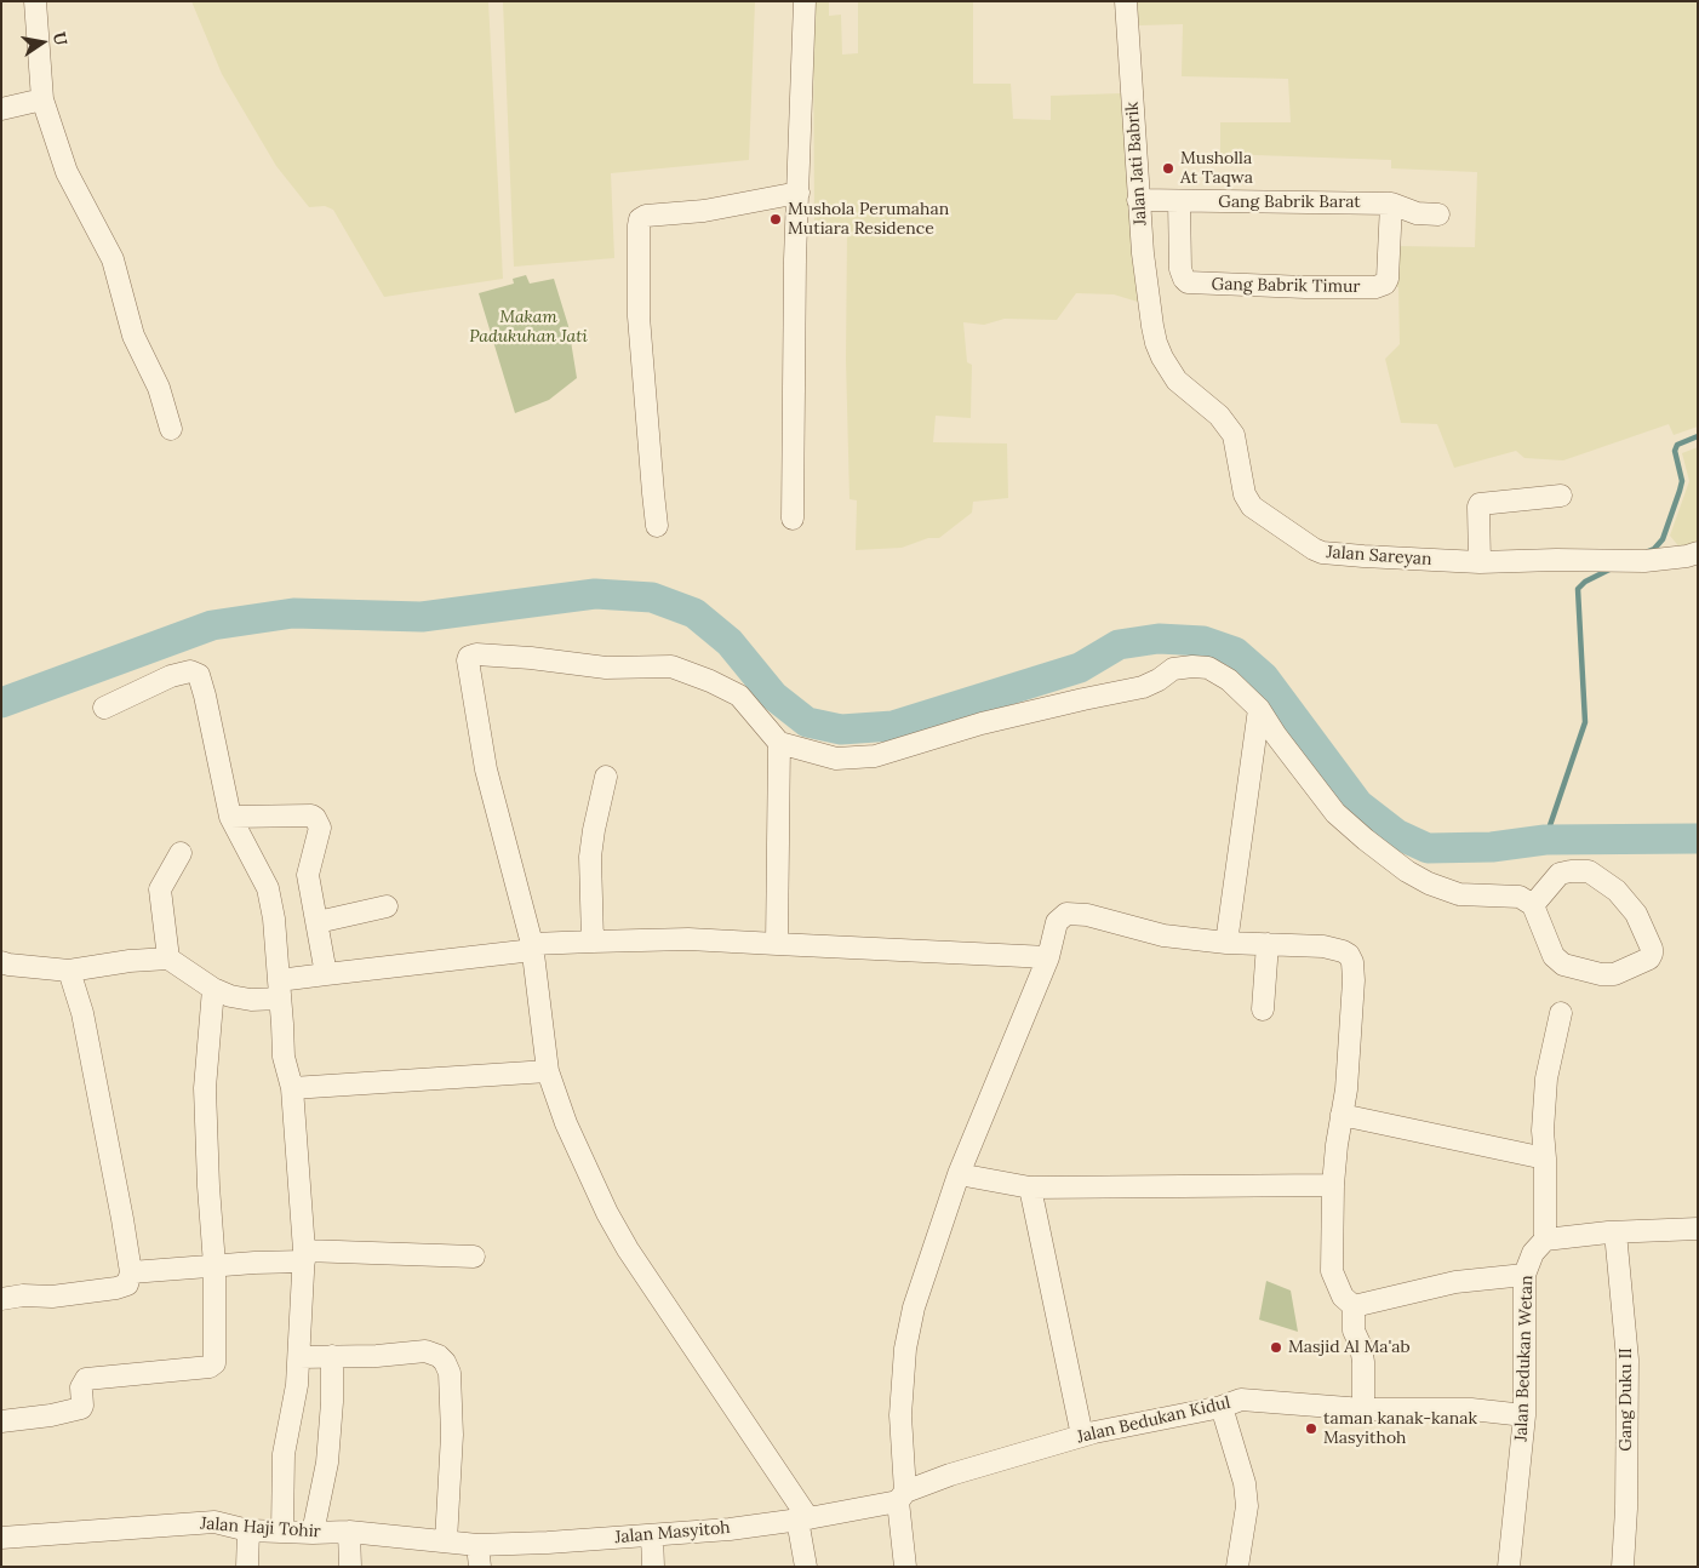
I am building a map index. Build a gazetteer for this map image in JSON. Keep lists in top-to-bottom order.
{
  "streets": {
    "street": [
      "Jalan Jati Babrik",
      "Gang Babrik Barat",
      "Gang Babrik Timur",
      "Jalan Sareyan",
      "Jalan Bedukan Wetan",
      "Gang Duku II",
      "Jalan Bedukan Kidul",
      "Jalan Haji Tohir",
      "Jalan Masyitoh"
    ]
  },
  "crossings": [
    ["Jalan Jati Babrik", "Gang Babrik Barat"],
    ["Jalan Jati Babrik", "Jalan Sareyan"],
    ["Gang Babrik Barat", "Gang Babrik Timur"],
    ["Jalan Bedukan Wetan", "Jalan Bedukan Kidul"],
    ["Jalan Bedukan Kidul", "Jalan Masyitoh"],
    ["Jalan Haji Tohir", "Jalan Masyitoh"]
  ],
  "parks": ["Makam Padukuhan Jati"],
  "places": [
    "Musholla At Taqwa",
    "Mushola Perumahan Mutiara Residence",
    "Masjid Al Ma'ab",
    "taman kanak-kanak Masyithoh"
  ],
  "north": "right"
}
